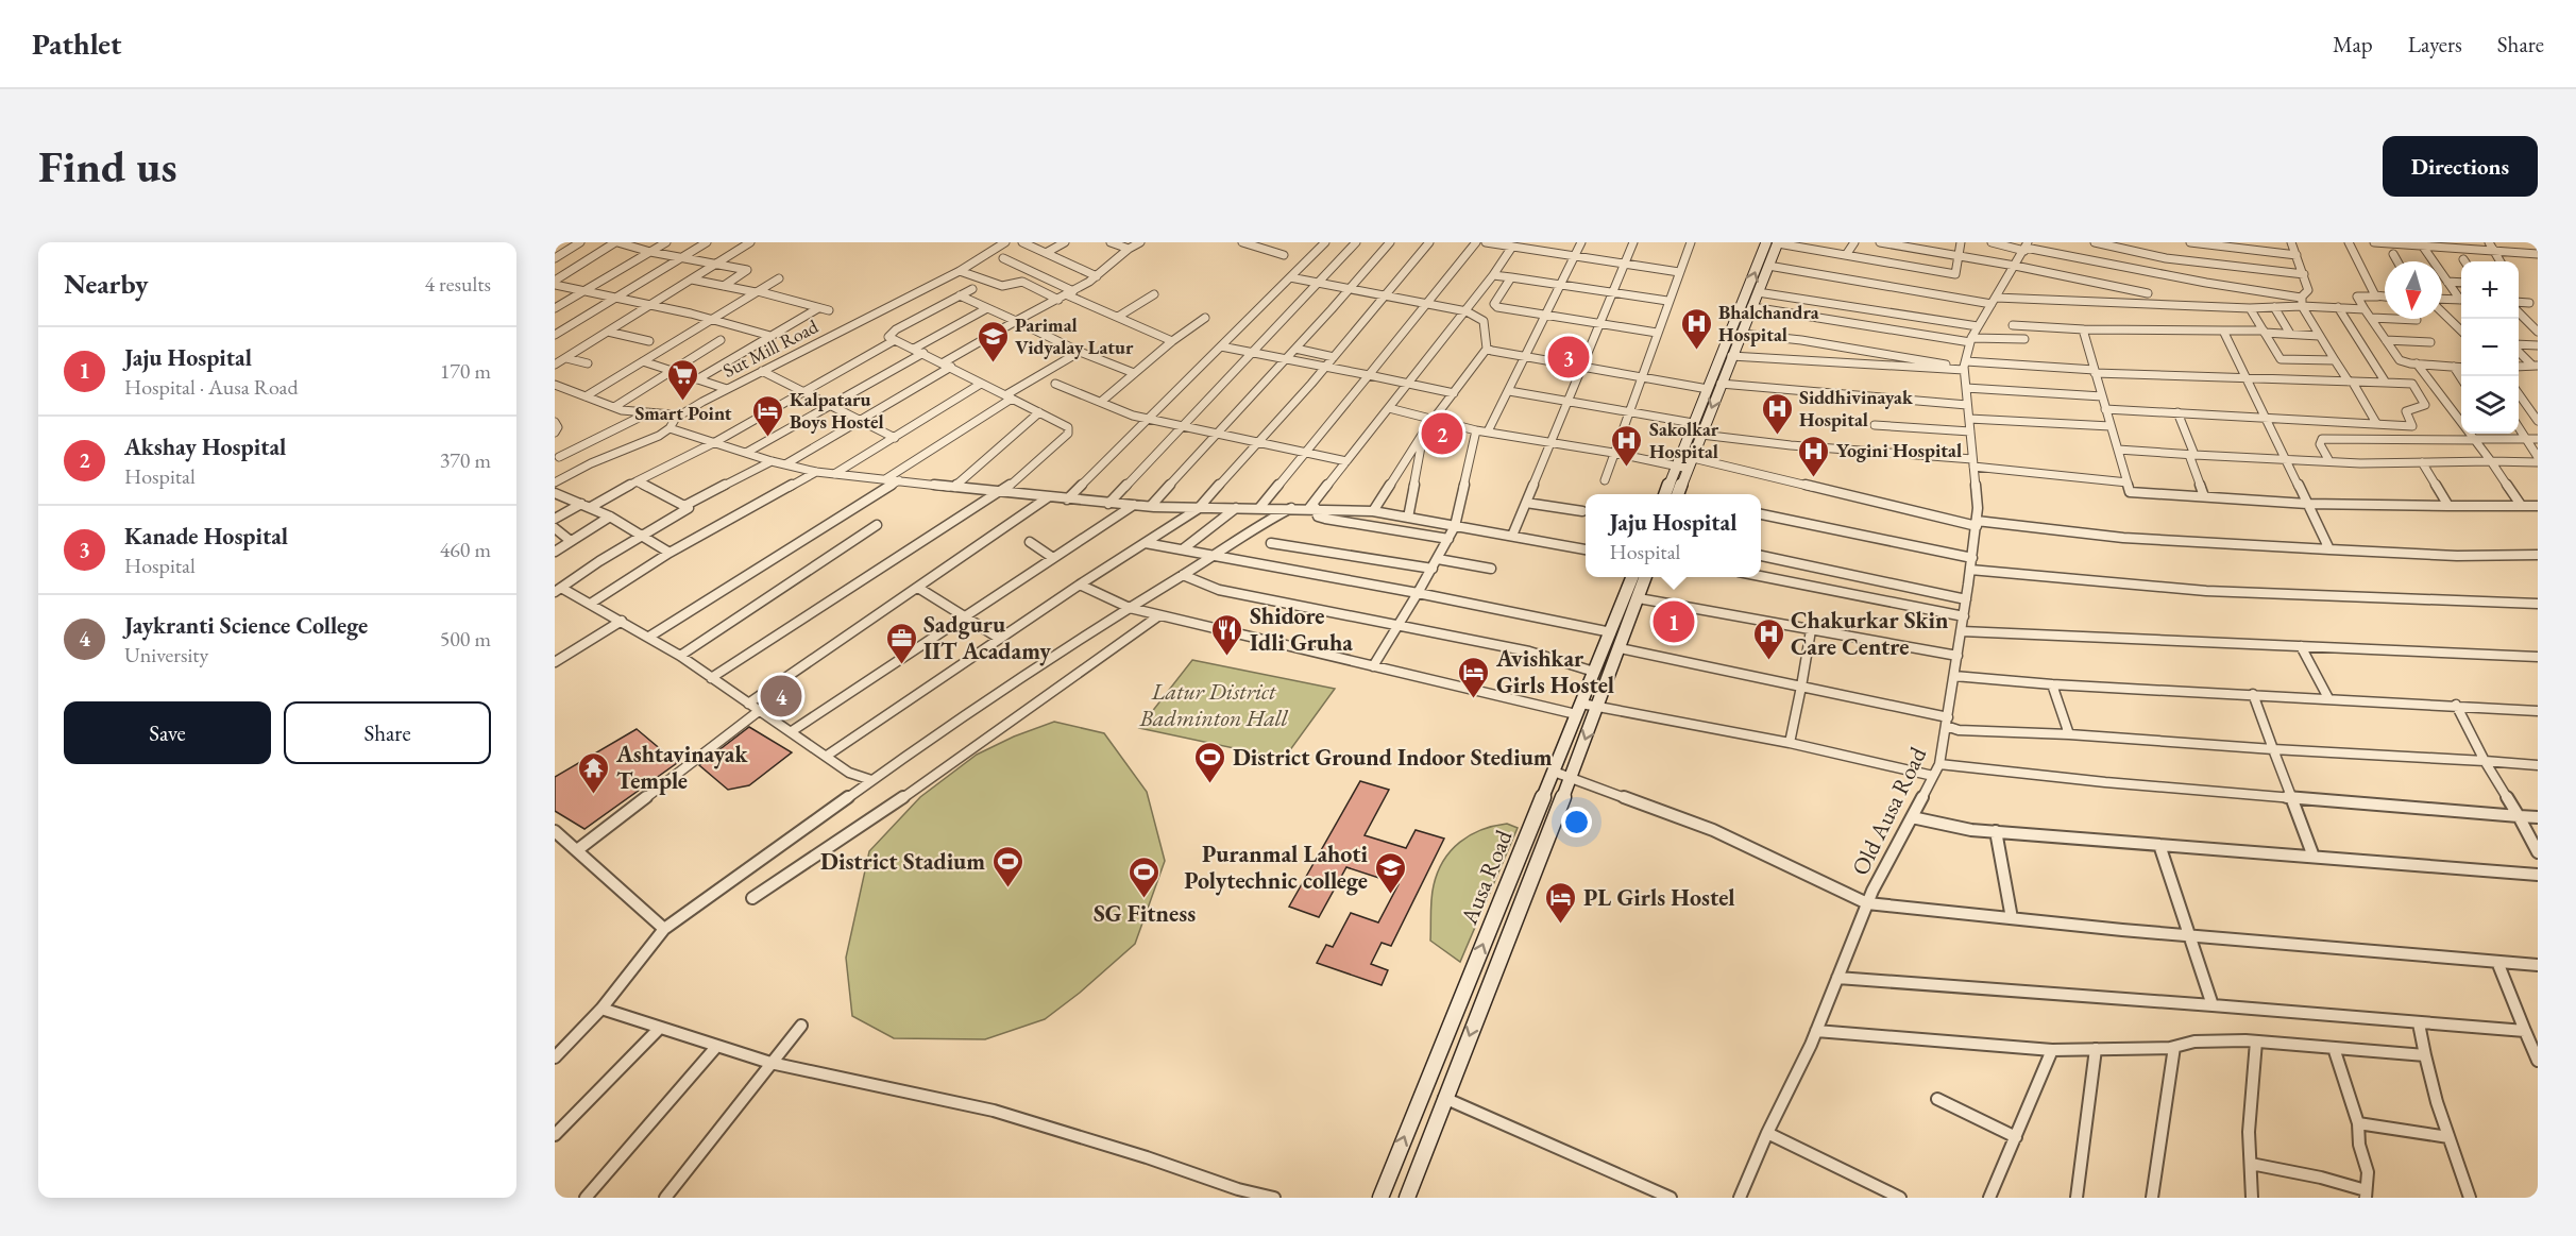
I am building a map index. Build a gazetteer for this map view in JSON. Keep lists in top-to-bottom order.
{
  "streets": {
    "main road": ["Ausa Road"],
    "street": ["Sut Mill Road", "Old Ausa Road"]
  },
  "parks": ["Latur District Badminton Hall"],
  "places": {
    "hospital": [
      "Bhalchandra Hospital",
      "Siddhivinayak Hospital",
      "Sakolkar Hospital",
      "Yogini Hospital",
      "Chakurkar Skin Care Centre"
    ],
    "school or university": ["Parimal Vidyalay Latur", "Puranmal Lahoti Polytechnic college"],
    "supermarket": ["Smart Point"],
    "hotel": ["Kalpataru Boys Hostel", "Avishkar Girls Hostel", "PL Girls Hostel"],
    "restaurant": ["Shidore Idli Gruha"],
    "office": ["Sadguru IIT Acadamy"],
    "sports": ["District Ground Indoor Stedium", "District Stadium", "SG Fitness"],
    "temple": ["Ashtavinayak Temple"]
  },
  "north": "bottom",
  "page": {
    "header": "Pathlet",
    "nav": ["Map", "Layers", "Share"],
    "buttons": [
      "Directions",
      ["Save", "Share"]
    ],
    "title": "Find us",
    "heading": ["Nearby", "4 results"],
    "map_buttons": ["+", "−"],
    "list": [
      {
        "mark": "1",
        "name": "Jaju Hospital",
        "note": "Hospital · Ausa Road",
        "value": "170 m"
      },
      {
        "mark": "2",
        "name": "Akshay Hospital",
        "note": "Hospital",
        "value": "370 m"
      },
      {
        "mark": "3",
        "name": "Kanade Hospital",
        "note": "Hospital",
        "value": "460 m"
      },
      {
        "mark": "4",
        "name": "Jaykranti Science College",
        "note": "University",
        "value": "500 m"
      }
    ],
    "pins": [
      "3",
      "2",
      "1",
      "4"
    ],
    "popup": ["Jaju Hospital", "Hospital"]
  }
}
